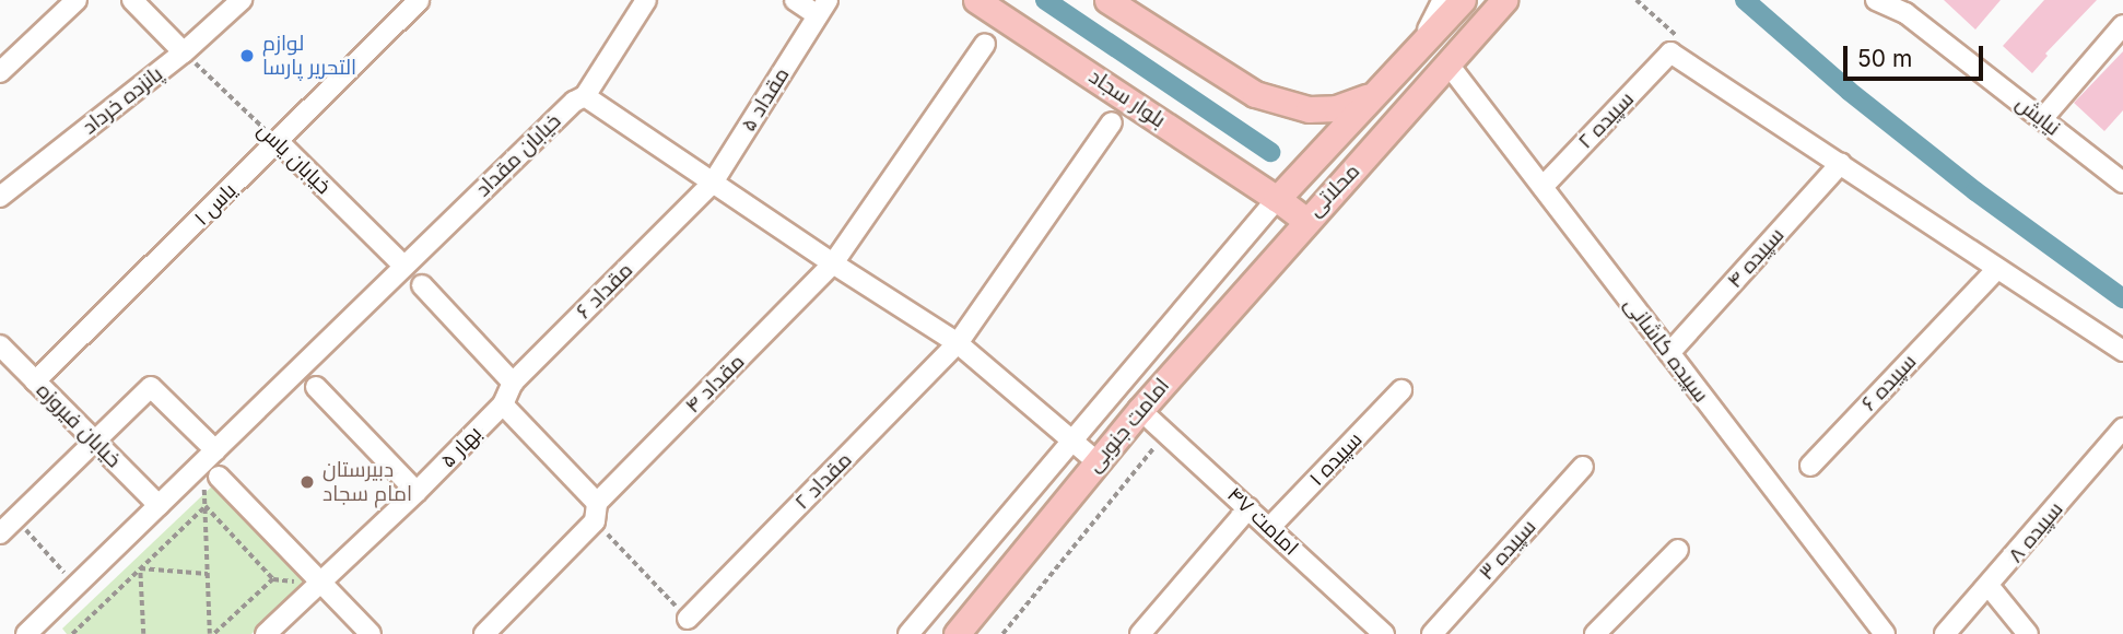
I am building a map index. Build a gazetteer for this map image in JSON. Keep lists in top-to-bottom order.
{
  "streets": {
    "main road": ["بلوار سجاد", "محلاتی", "امامت جنوبی"],
    "street": [
      "مقداد ۵",
      "پانزده خرداد",
      "نیایش",
      "سپیده ۲",
      "خیابان مقداد",
      "خیابان یاس",
      "یاس ۱",
      "سپیده ۴",
      "مقداد ۶",
      "سپیده کاشانی",
      "سپیده ۶",
      "مقداد ۴",
      "خیابان فیروزه",
      "بهار ۵",
      "سپیده ۱",
      "مقداد ۲",
      "امامت ۴۷",
      "سپیده ۸",
      "سپیده ۳"
    ]
  },
  "crossings": [
    ["بلوار سجاد", "محلاتی"],
    ["مقداد ۵", "مقداد ۶"],
    ["پانزده خرداد", "خیابان یاس"],
    ["سپیده ۲", "سپیده کاشانی"],
    ["خیابان مقداد", "خیابان یاس"],
    ["خیابان مقداد", "خیابان فیروزه"],
    ["خیابان یاس", "یاس ۱"],
    ["محلاتی", "سپیده کاشانی"],
    ["محلاتی", "امامت جنوبی"],
    ["یاس ۱", "خیابان فیروزه"],
    ["سپیده ۴", "سپیده کاشانی"],
    ["مقداد ۶", "بهار ۵"],
    ["امامت جنوبی", "امامت ۴۷"],
    ["سپیده ۱", "امامت ۴۷"]
  ],
  "places": ["لوازم التحریر پارسا", "دبیرستان امام سجاد"],
  "scale_bar": "50 m"
}
